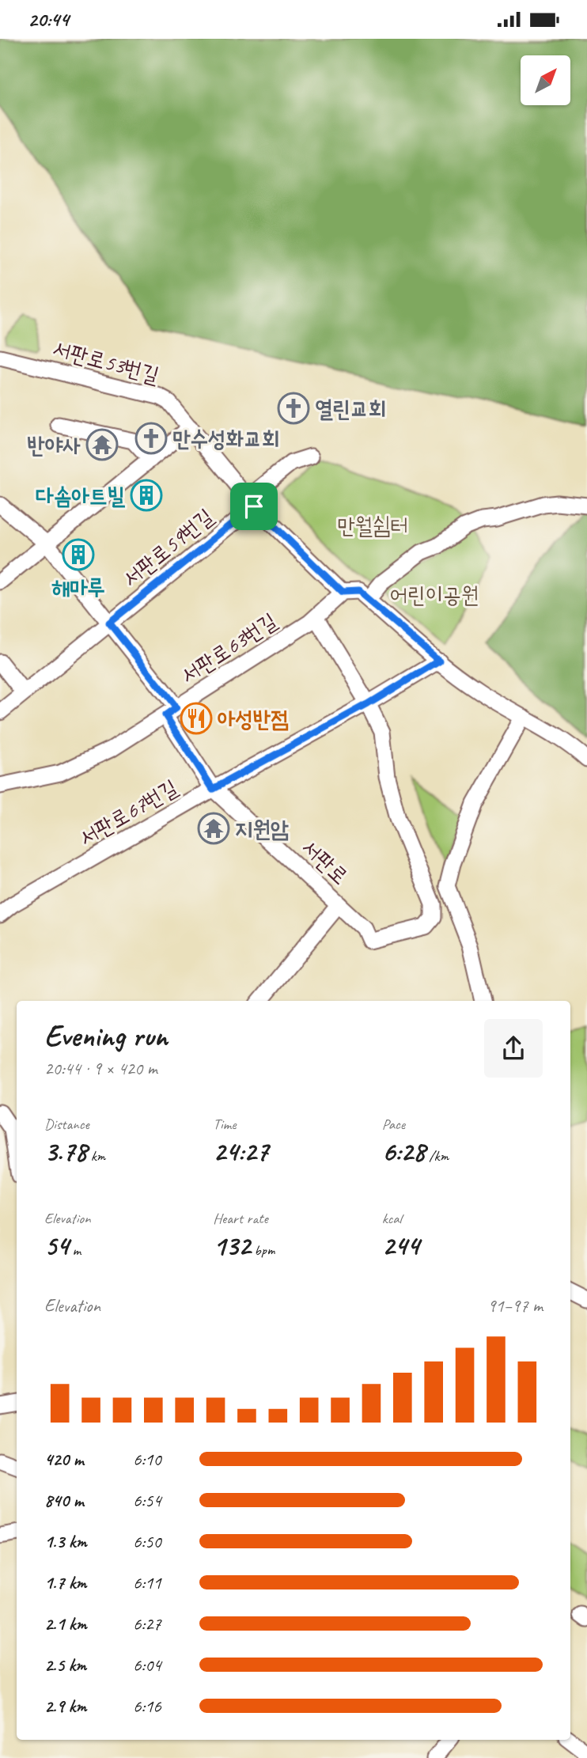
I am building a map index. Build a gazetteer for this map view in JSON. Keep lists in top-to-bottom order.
{
  "streets": {
    "street": [
      "서판로53번길",
      "서판로59번길",
      "서판로63번길",
      "서판로67번길",
      "서판로"
    ]
  },
  "crossings": [
    ["서판로53번길", "서판로59번길"],
    ["서판로53번길", "서판로63번길"],
    ["서판로53번길", "서판로67번길"],
    ["서판로59번길", "서판로"],
    ["서판로63번길", "서판로"],
    ["서판로67번길", "서판로"]
  ],
  "parks": ["만월쉼터", "어린이공원"],
  "places": {
    "church": ["열린교회", "만수성화교회"],
    "temple": ["반야사", "지원암"],
    "building": ["다솜아트빌", "해마루"],
    "restaurant": ["아성반점"]
  },
  "north": "top right",
  "page": {
    "status": "20:44",
    "heading": ["Evening run", "20:44 · 9 × 420 m"],
    "stats": [
      ["Distance", "3.78 km"],
      ["Time", "24:27"],
      ["Pace", "6:28 /km"],
      ["Elevation", "54 m"],
      ["Heart rate", "132 bpm"],
      ["kcal", "244"]
    ],
    "chart": ["Elevation", "91–97 m"],
    "list": [
      {
        "name": "420 m",
        "note": "6:10"
      },
      {
        "name": "840 m",
        "note": "6:54"
      },
      {
        "name": "1.3 km",
        "note": "6:50"
      },
      {
        "name": "1.7 km",
        "note": "6:11"
      },
      {
        "name": "2.1 km",
        "note": "6:27"
      },
      {
        "name": "2.5 km",
        "note": "6:04"
      },
      {
        "name": "2.9 km",
        "note": "6:16"
      }
    ]
  }
}
